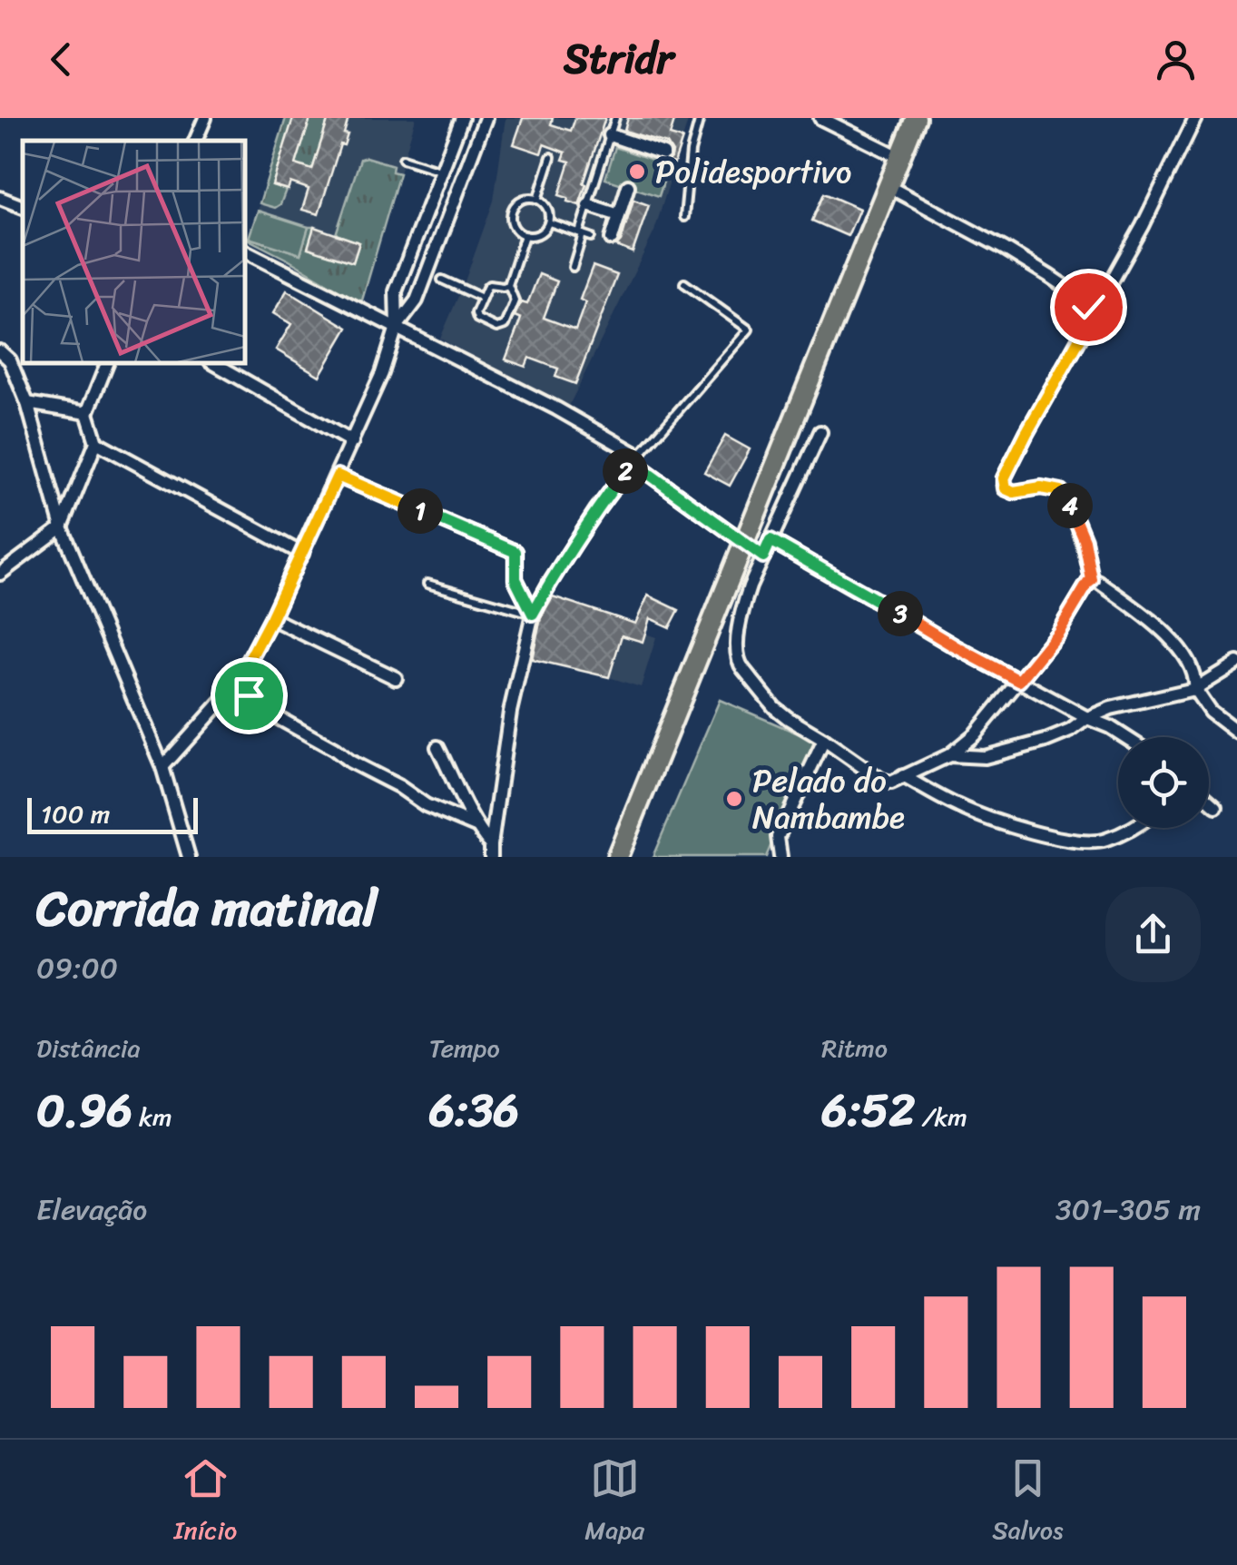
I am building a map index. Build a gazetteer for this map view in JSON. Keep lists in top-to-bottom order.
{
  "places": ["Polidesportivo", "Pelado do Nambambe"],
  "scale_bar": "100 m",
  "page": {
    "header": "Stridr",
    "pins": [
      "2",
      "4",
      "1",
      "3"
    ],
    "scale": "100 m",
    "heading": ["Corrida matinal", "09:00"],
    "stats": [
      ["Distância", "0.96 km"],
      ["Tempo", "6:36"],
      ["Ritmo", "6:52 /km"]
    ],
    "chart": ["Elevação", "301–305 m"],
    "tabs": ["Início", "Mapa", "Salvos"]
  }
}
